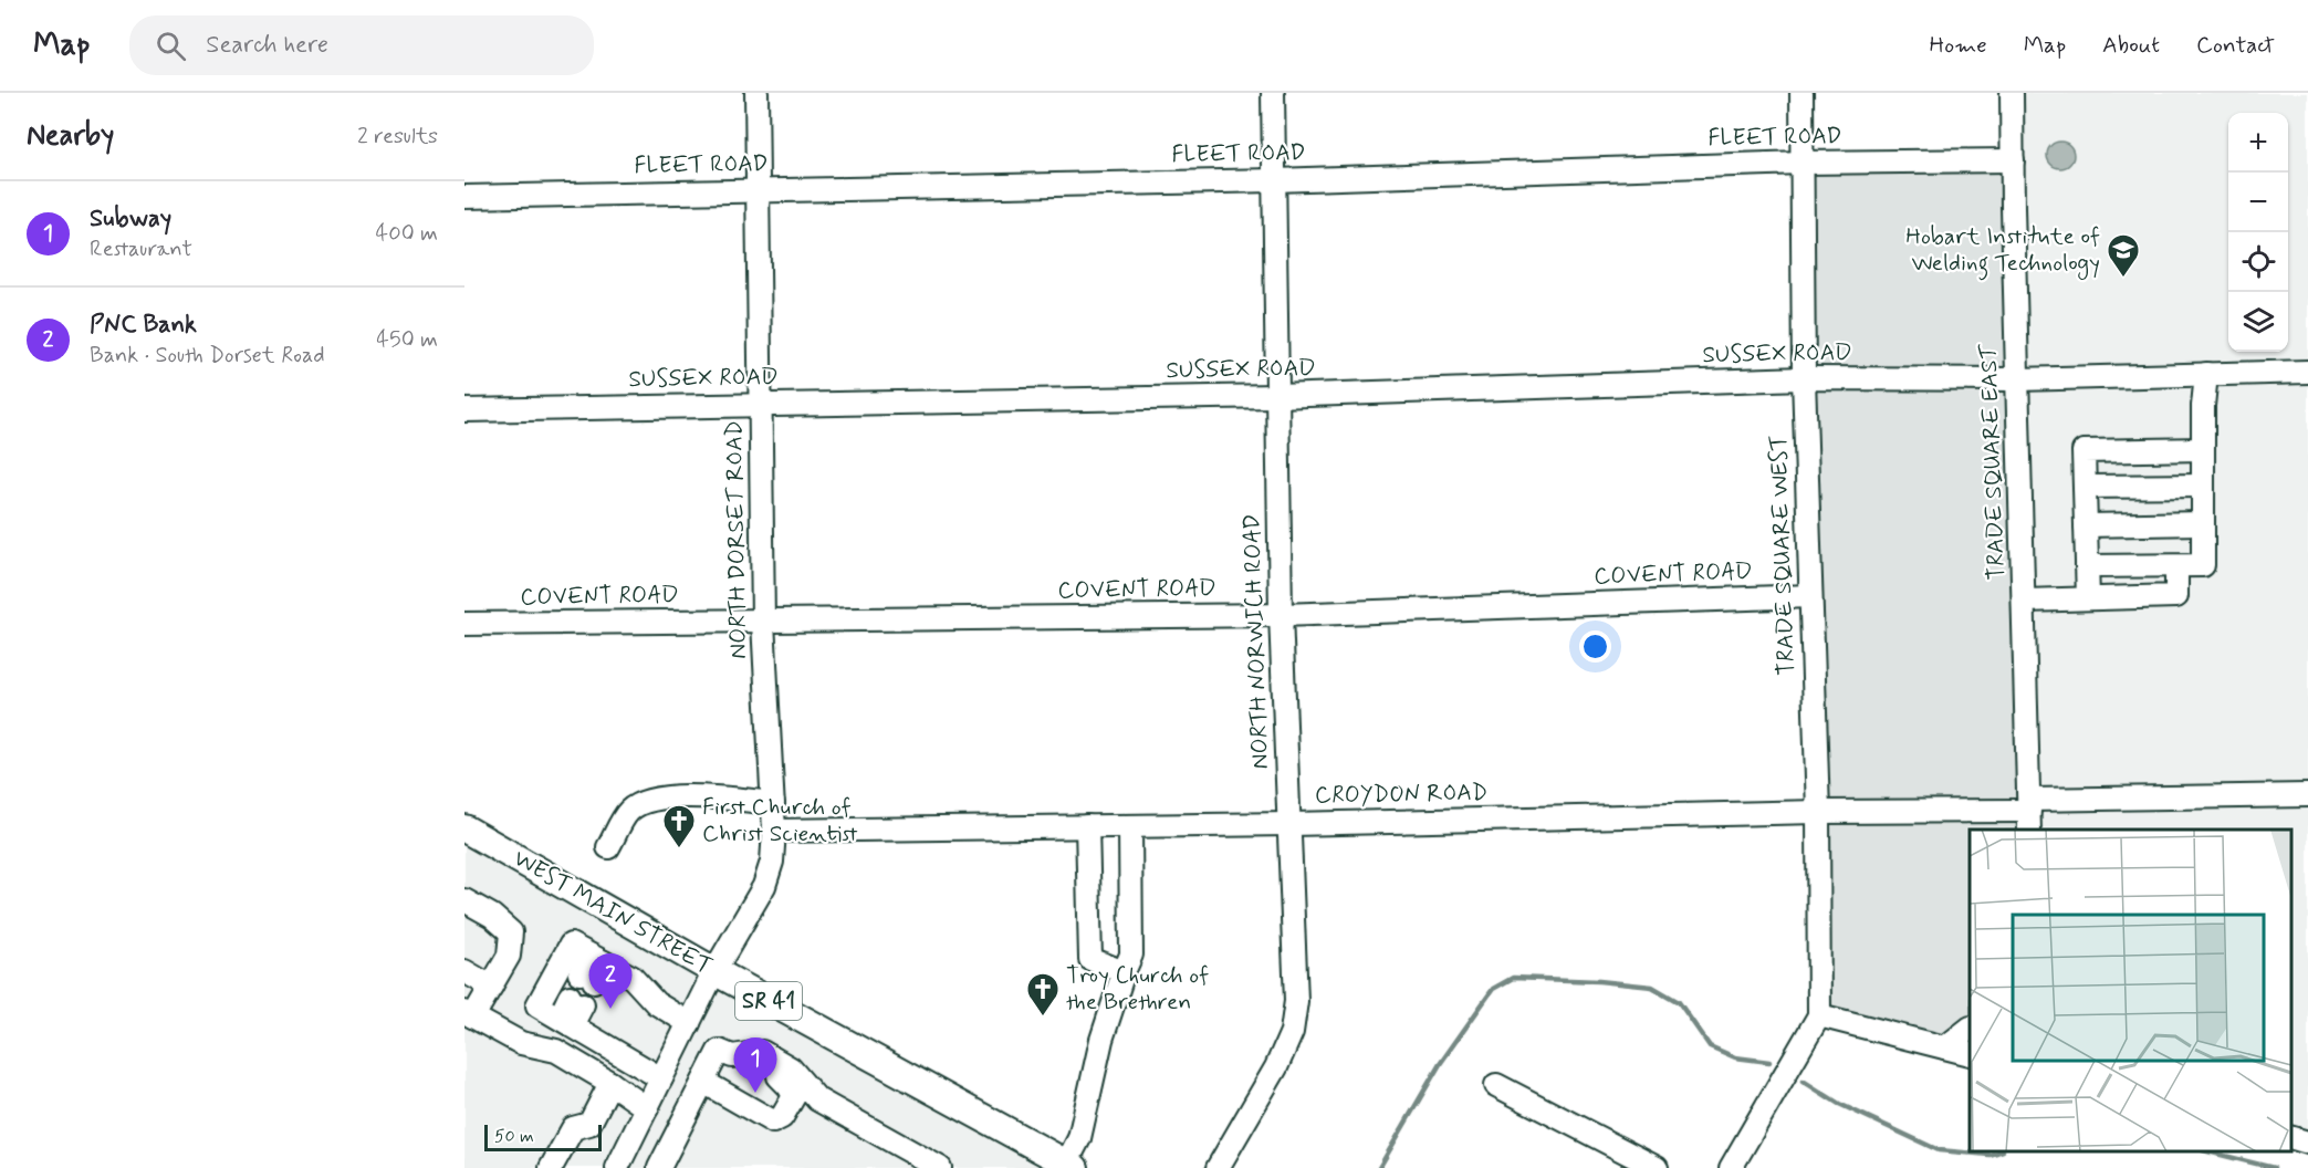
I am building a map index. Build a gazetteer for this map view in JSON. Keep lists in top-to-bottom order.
{
  "streets": {
    "main road": ["WEST MAIN STREET", "SR 41"],
    "street": [
      "FLEET ROAD",
      "SUSSEX ROAD",
      "TRADE SQUARE EAST",
      "NORTH DORSET ROAD",
      "TRADE SQUARE WEST",
      "COVENT ROAD",
      "NORTH NORWICH ROAD",
      "CROYDON ROAD"
    ]
  },
  "crossings": [
    ["FLEET ROAD", "TRADE SQUARE EAST"],
    ["FLEET ROAD", "NORTH DORSET ROAD"],
    ["FLEET ROAD", "TRADE SQUARE WEST"],
    ["FLEET ROAD", "NORTH NORWICH ROAD"],
    ["SUSSEX ROAD", "TRADE SQUARE EAST"],
    ["SUSSEX ROAD", "NORTH DORSET ROAD"],
    ["SUSSEX ROAD", "TRADE SQUARE WEST"],
    ["SUSSEX ROAD", "NORTH NORWICH ROAD"],
    ["TRADE SQUARE EAST", "CROYDON ROAD"],
    ["NORTH DORSET ROAD", "COVENT ROAD"],
    ["NORTH DORSET ROAD", "CROYDON ROAD"],
    ["NORTH DORSET ROAD", "WEST MAIN STREET"],
    ["TRADE SQUARE WEST", "COVENT ROAD"],
    ["TRADE SQUARE WEST", "CROYDON ROAD"],
    ["COVENT ROAD", "NORTH NORWICH ROAD"],
    ["NORTH NORWICH ROAD", "CROYDON ROAD"]
  ],
  "places": {
    "school or university": ["Hobart Institute of Welding Technology"],
    "church": ["First Church of Christ Scientist", "Troy Church of the Brethren"]
  },
  "scale_bar": "50 m",
  "page": {
    "header": "Map",
    "search": "Search here",
    "nav": [
      "Home",
      "Map",
      "About",
      "Contact"
    ],
    "heading": ["Nearby", "2 results"],
    "map_buttons": ["+", "−"],
    "list": [
      {
        "mark": "1",
        "name": "Subway",
        "note": "Restaurant",
        "value": "400 m"
      },
      {
        "mark": "2",
        "name": "PNC Bank",
        "note": "Bank · South Dorset Road",
        "value": "450 m"
      }
    ],
    "pins": ["2", "1"],
    "scale": "50 m"
  }
}
